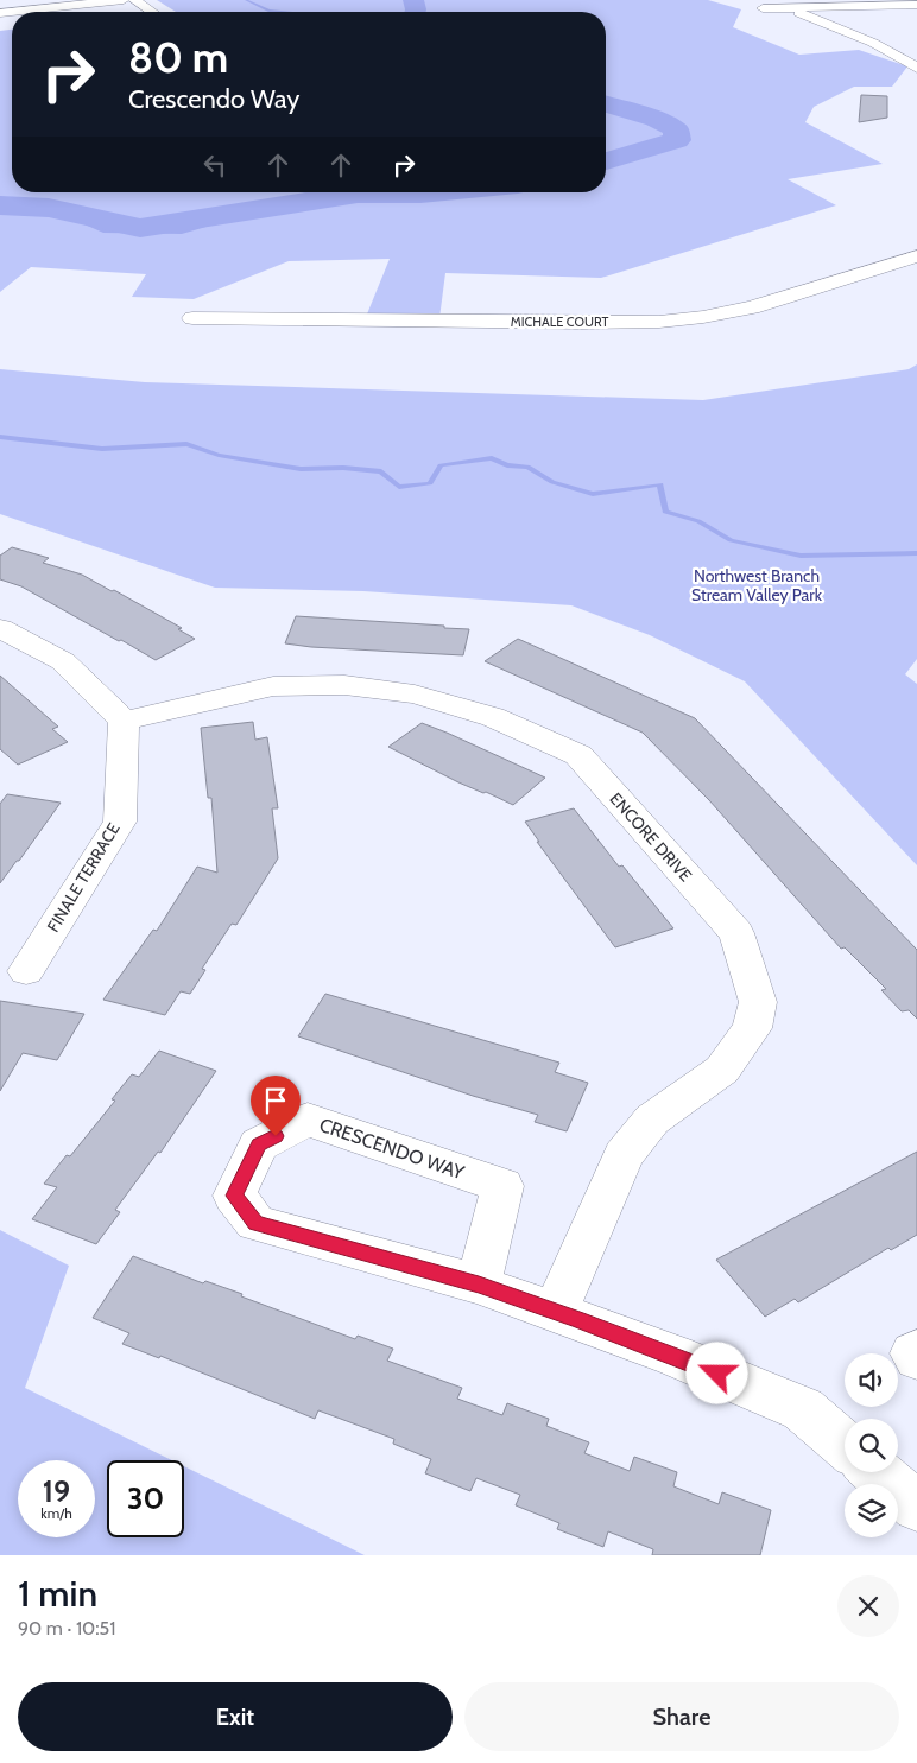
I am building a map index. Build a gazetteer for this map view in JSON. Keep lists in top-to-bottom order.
{
  "streets": {
    "street": [
      "MICHALE COURT",
      "ENCORE DRIVE",
      "FINALE TERRACE",
      "CRESCENDO WAY"
    ]
  },
  "crossings": [
    ["ENCORE DRIVE", "FINALE TERRACE"],
    ["ENCORE DRIVE", "CRESCENDO WAY"]
  ],
  "parks": ["Northwest Branch Stream Valley Park"],
  "page": {
    "turn": ["80 m", "Crescendo Way"],
    "speed": "19 km/h",
    "limit": "30",
    "heading": ["1 min", "90 m · 10:51"],
    "buttons": ["Exit", "Share"]
  }
}
